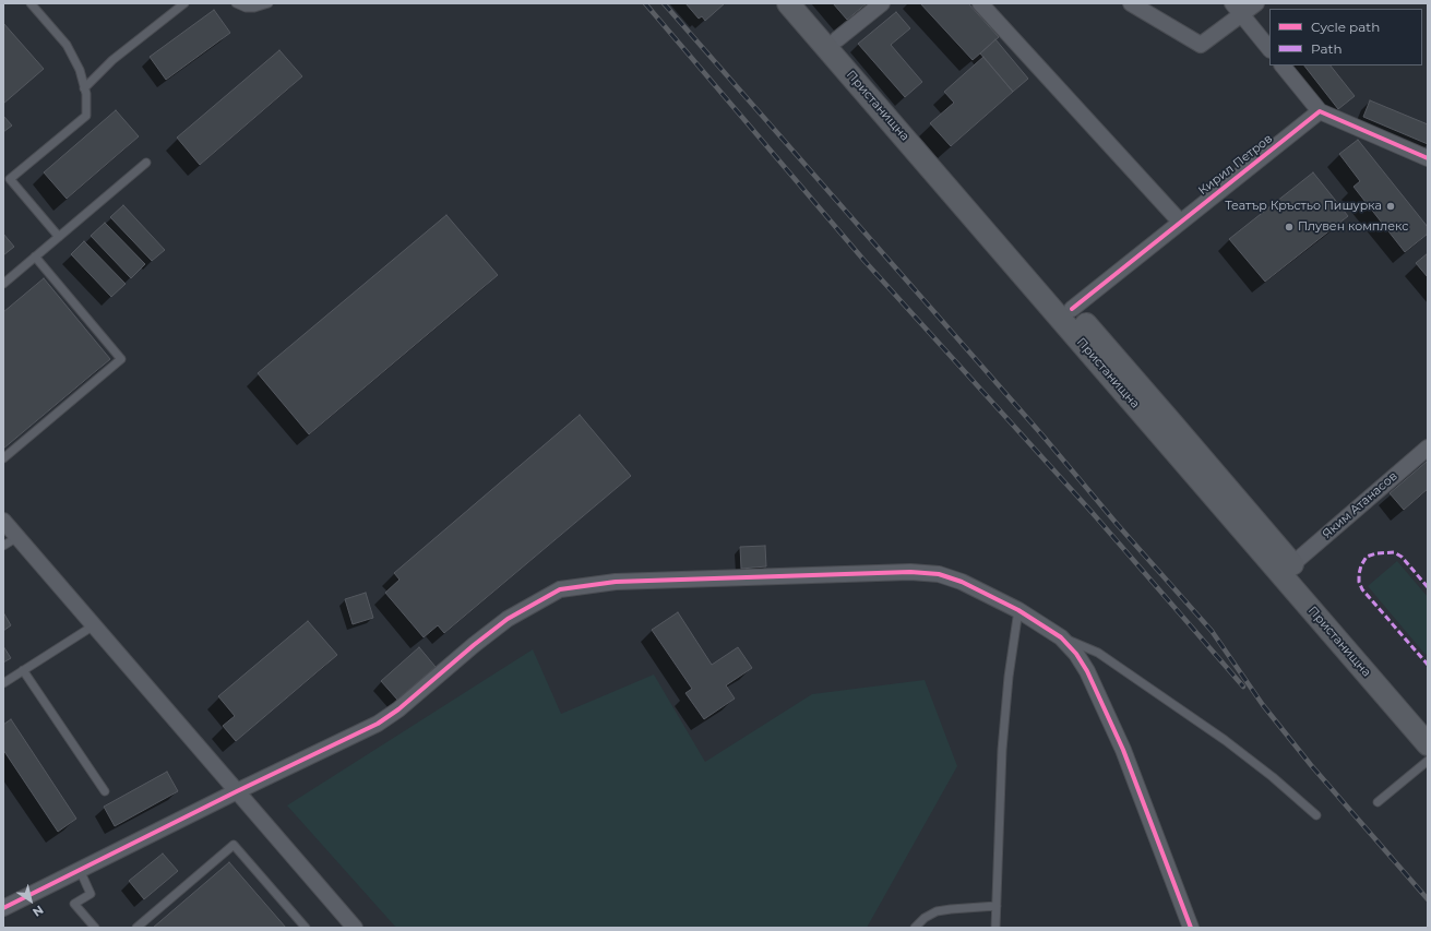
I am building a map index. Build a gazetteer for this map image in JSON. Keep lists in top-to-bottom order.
{
  "streets": {
    "main road": ["Пристанищна"],
    "street": ["Кирил Петров", "Яким Атанасов"]
  },
  "crossings": [
    ["Пристанищна", "Кирил Петров"],
    ["Пристанищна", "Яким Атанасов"]
  ],
  "places": ["Театър Кръстьо Пишурка", "Плувен комплекс"],
  "legend": ["Cycle path", "Path"],
  "north": "bottom right"
}
